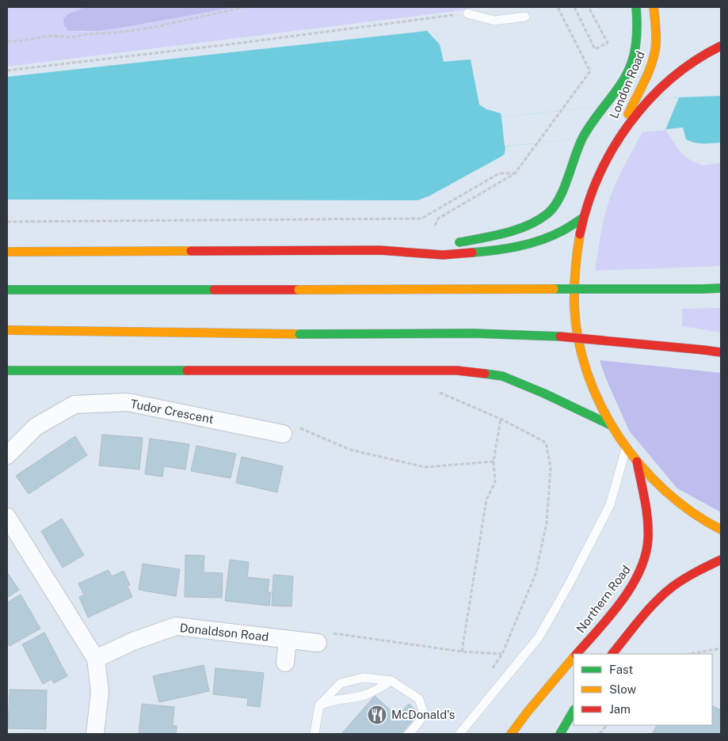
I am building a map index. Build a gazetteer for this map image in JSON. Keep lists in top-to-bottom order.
{
  "streets": {
    "main road": ["London Road", "Northern Road"],
    "street": ["Tudor Crescent", "Donaldson Road"]
  },
  "places": {
    "restaurant": ["McDonald's"]
  },
  "legend": ["Fast", "Slow", "Jam"]
}
